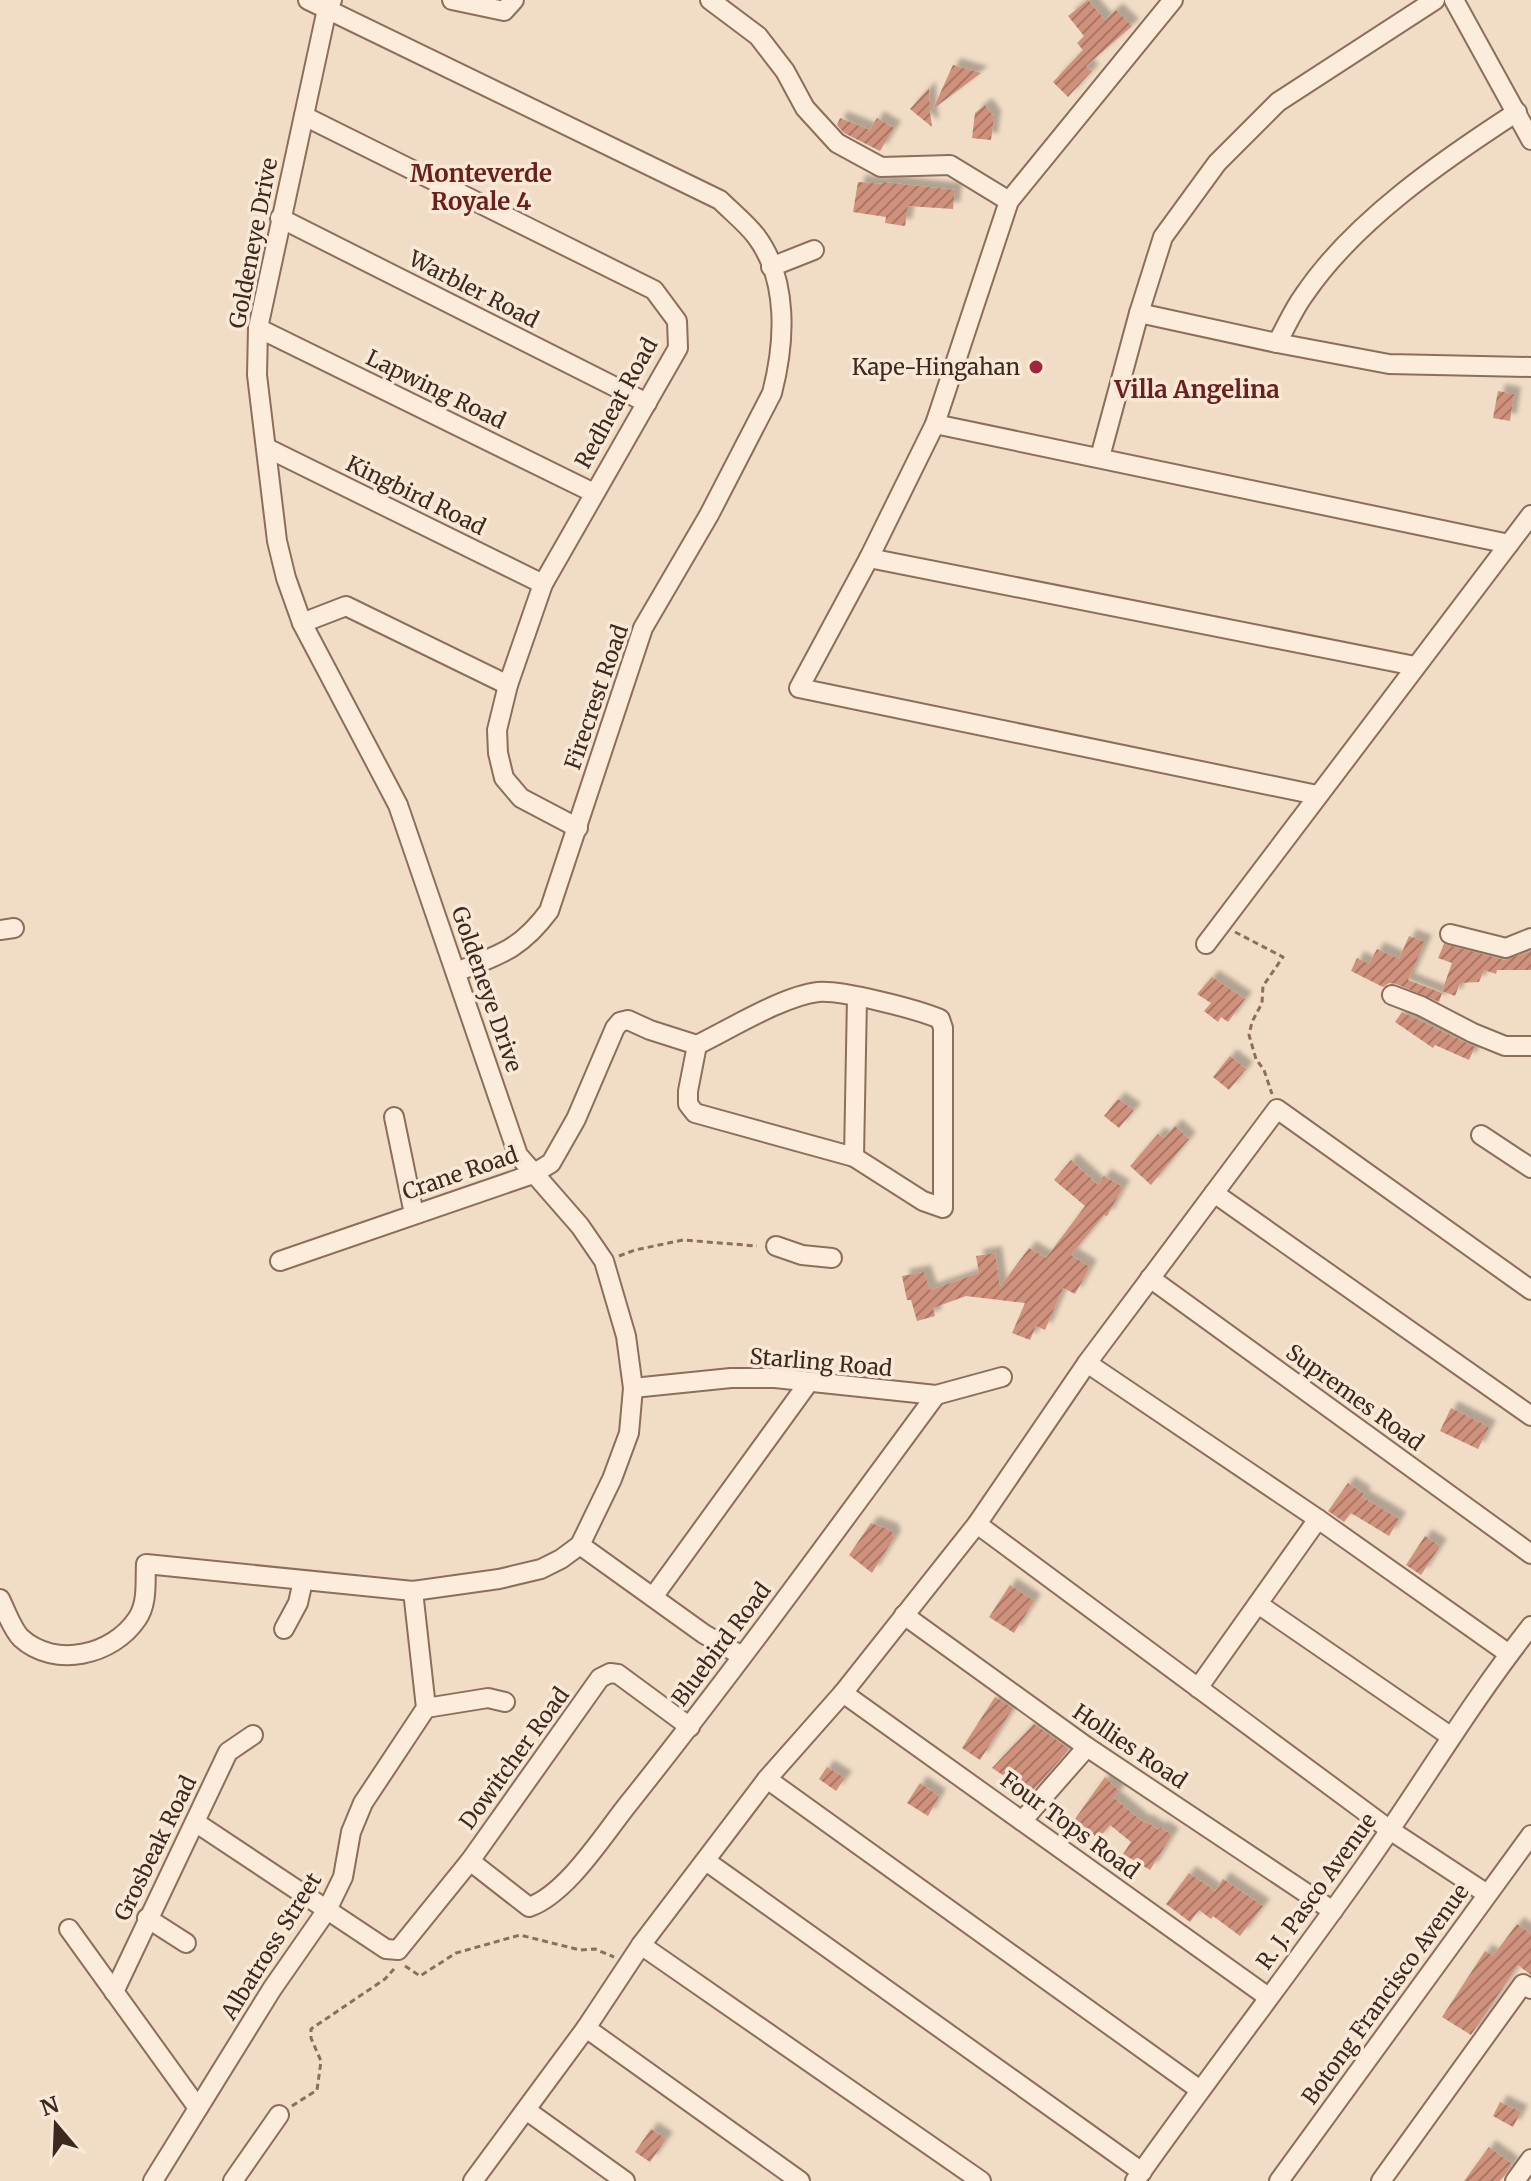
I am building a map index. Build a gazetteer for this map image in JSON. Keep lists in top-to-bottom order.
{
  "streets": {
    "street": [
      "Goldeneye Drive",
      "Warbler Road",
      "Lapwing Road",
      "Redheat Road",
      "Kingbird Road",
      "Firecrest Road",
      "Crane Road",
      "Starling Road",
      "Supremes Road",
      "Bluebird Road",
      "Hollies Road",
      "Dowitcher Road",
      "Four Tops Road",
      "Grosbeak Road",
      "R. J. Pasco Avenue",
      "Albatross Street",
      "Botong Francisco Avenue"
    ]
  },
  "crossings": [
    ["Goldeneye Drive", "Warbler Road"],
    ["Goldeneye Drive", "Lapwing Road"],
    ["Goldeneye Drive", "Redheat Road"],
    ["Goldeneye Drive", "Kingbird Road"],
    ["Goldeneye Drive", "Firecrest Road"],
    ["Goldeneye Drive", "Crane Road"],
    ["Goldeneye Drive", "Starling Road"],
    ["Warbler Road", "Redheat Road"],
    ["Lapwing Road", "Redheat Road"],
    ["Redheat Road", "Kingbird Road"],
    ["Redheat Road", "Firecrest Road"],
    ["Starling Road", "Bluebird Road"],
    ["Bluebird Road", "Dowitcher Road"],
    ["Hollies Road", "R. J. Pasco Avenue"],
    ["Dowitcher Road", "Albatross Street"],
    ["Four Tops Road", "R. J. Pasco Avenue"]
  ],
  "districts": ["Monteverde Royale 4", "Villa Angelina"],
  "places": ["Kape-Hingahan"],
  "north": "top"
}
